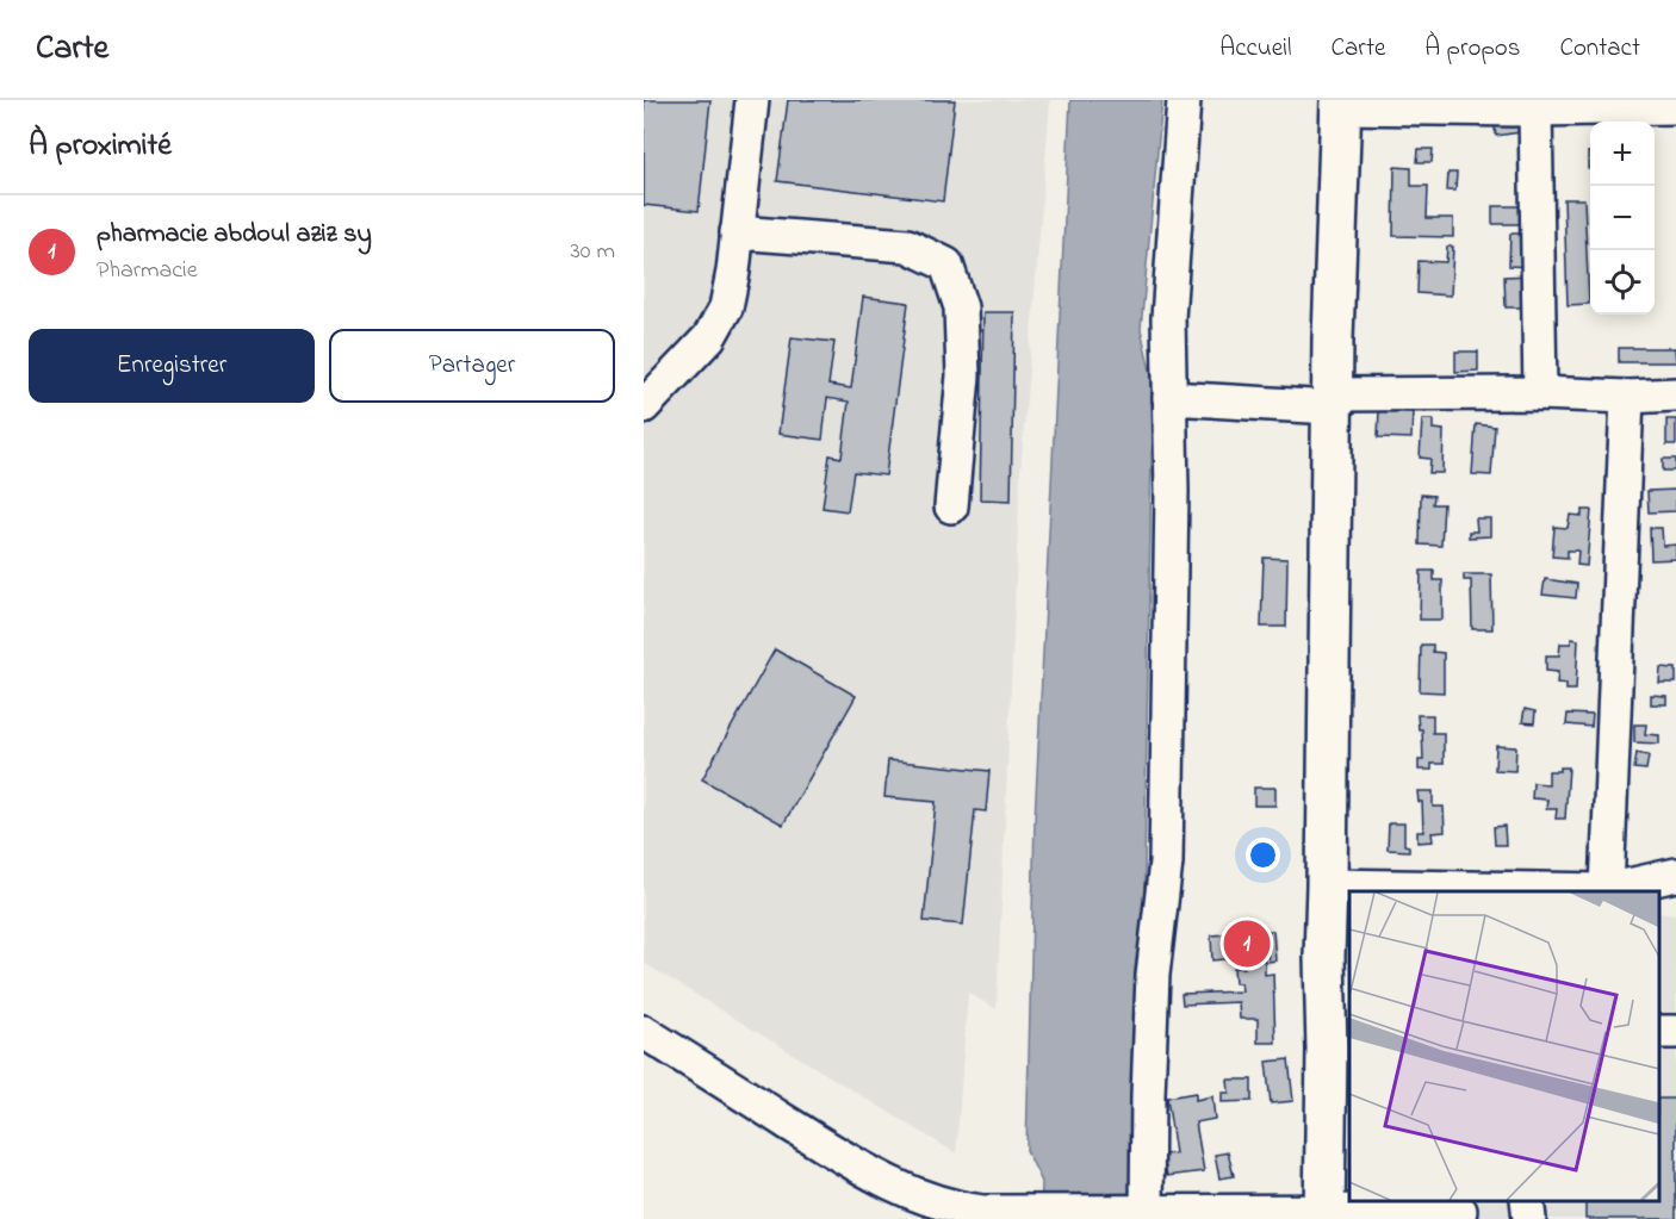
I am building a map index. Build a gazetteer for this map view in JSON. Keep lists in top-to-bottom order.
{
  "page": {
    "header": "Carte",
    "nav": [
      "Accueil",
      "Carte",
      "À propos",
      "Contact"
    ],
    "heading": "À proximité",
    "map_buttons": ["+", "−"],
    "list": [
      {
        "mark": "1",
        "name": "pharmacie abdoul aziz sy",
        "note": "Pharmacie",
        "value": "30 m"
      }
    ],
    "buttons": ["Enregistrer", "Partager"],
    "pins": "1"
  }
}
